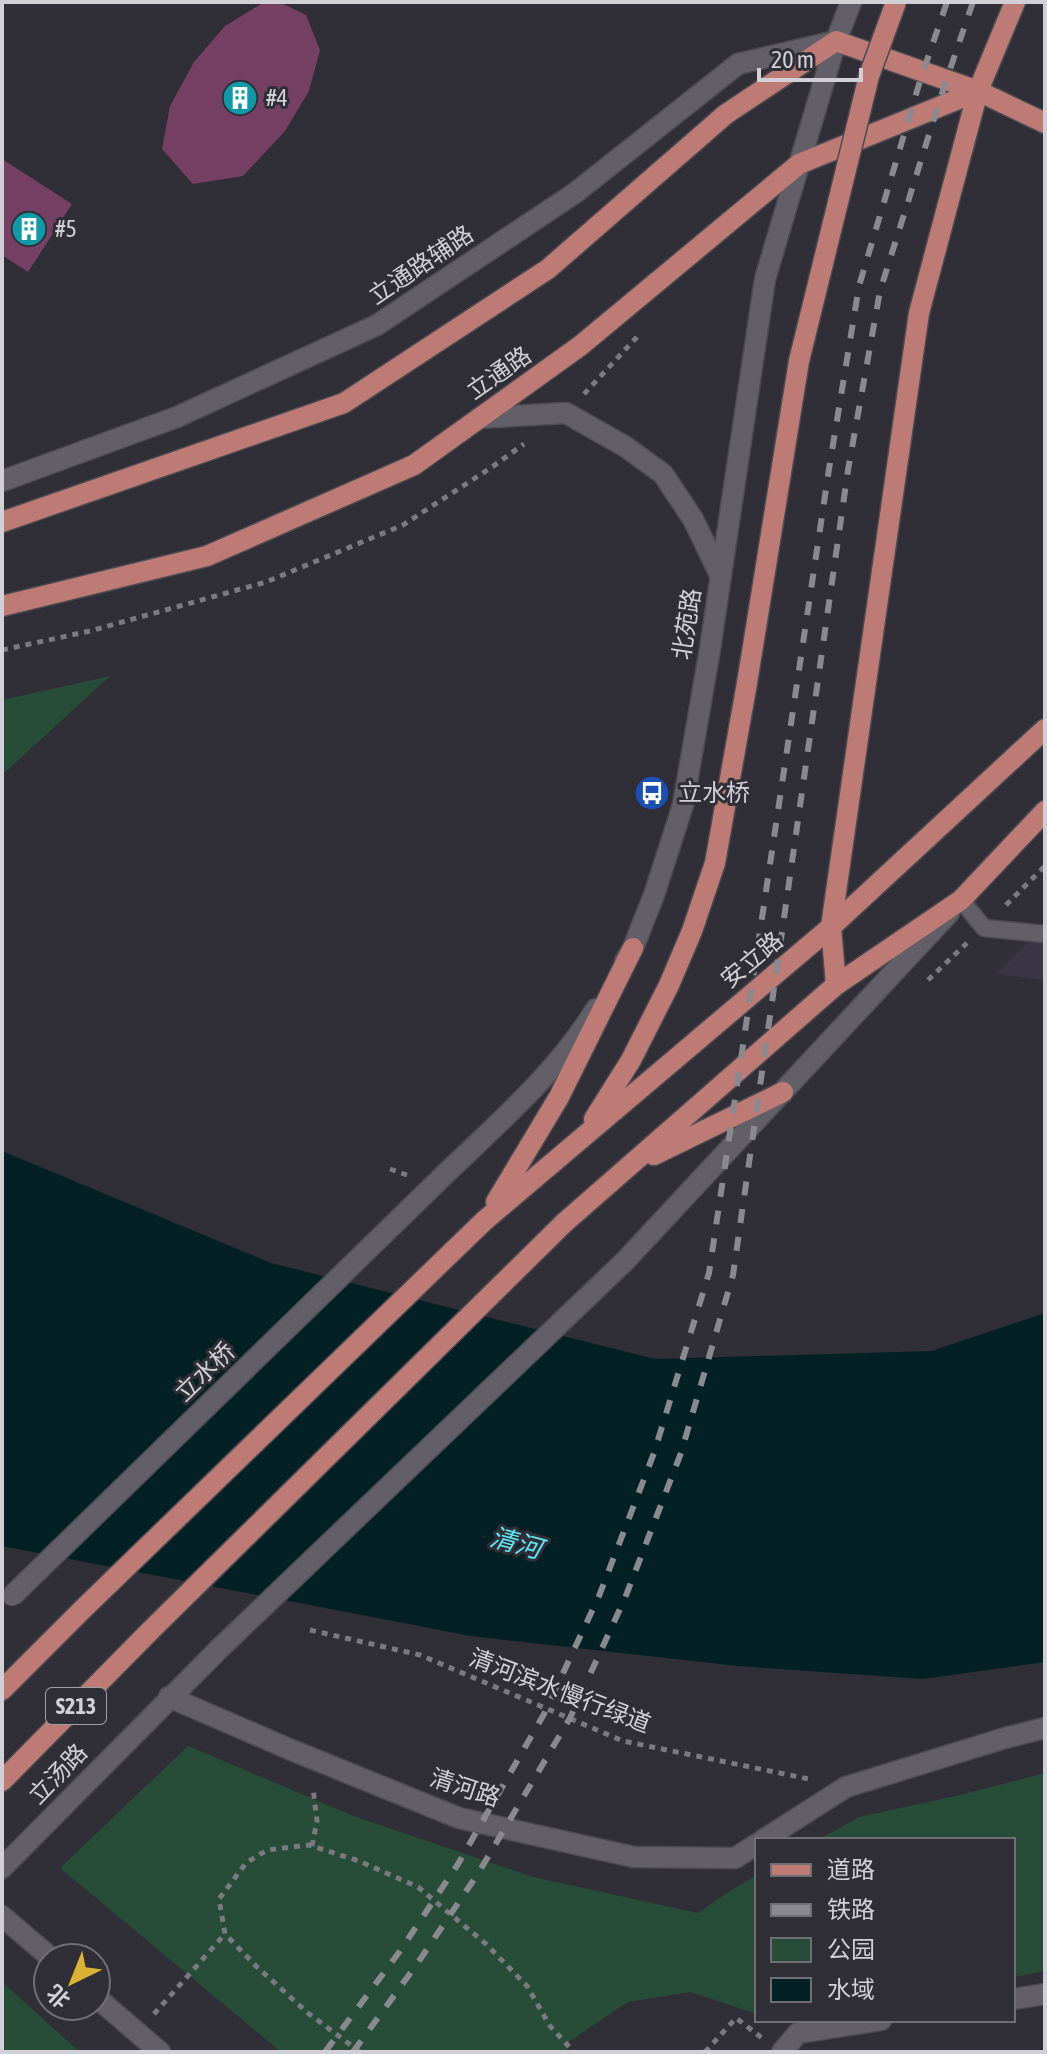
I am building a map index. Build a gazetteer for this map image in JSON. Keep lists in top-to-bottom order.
{
  "streets": {
    "main road": [
      "立通路",
      "安立路",
      "S213",
      "立汤路"
    ],
    "street": [
      "立通路辅路",
      "北苑路",
      "立水桥",
      "清河路"
    ],
    "path": ["清河滨水慢行绿道"]
  },
  "crossings": [
    ["立通路辅路", "北苑路"],
    ["立通路", "北苑路"],
    ["北苑路", "立水桥"],
    ["安立路", "S213"],
    ["立汤路", "清河路"]
  ],
  "water": ["清河"],
  "places": {
    "building": ["#4", "#5"],
    "bus stop": ["立水桥"]
  },
  "legend": [
    "道路",
    "铁路",
    "公园",
    "水域"
  ],
  "scale_bar": "20 m",
  "north": "bottom left"
}
